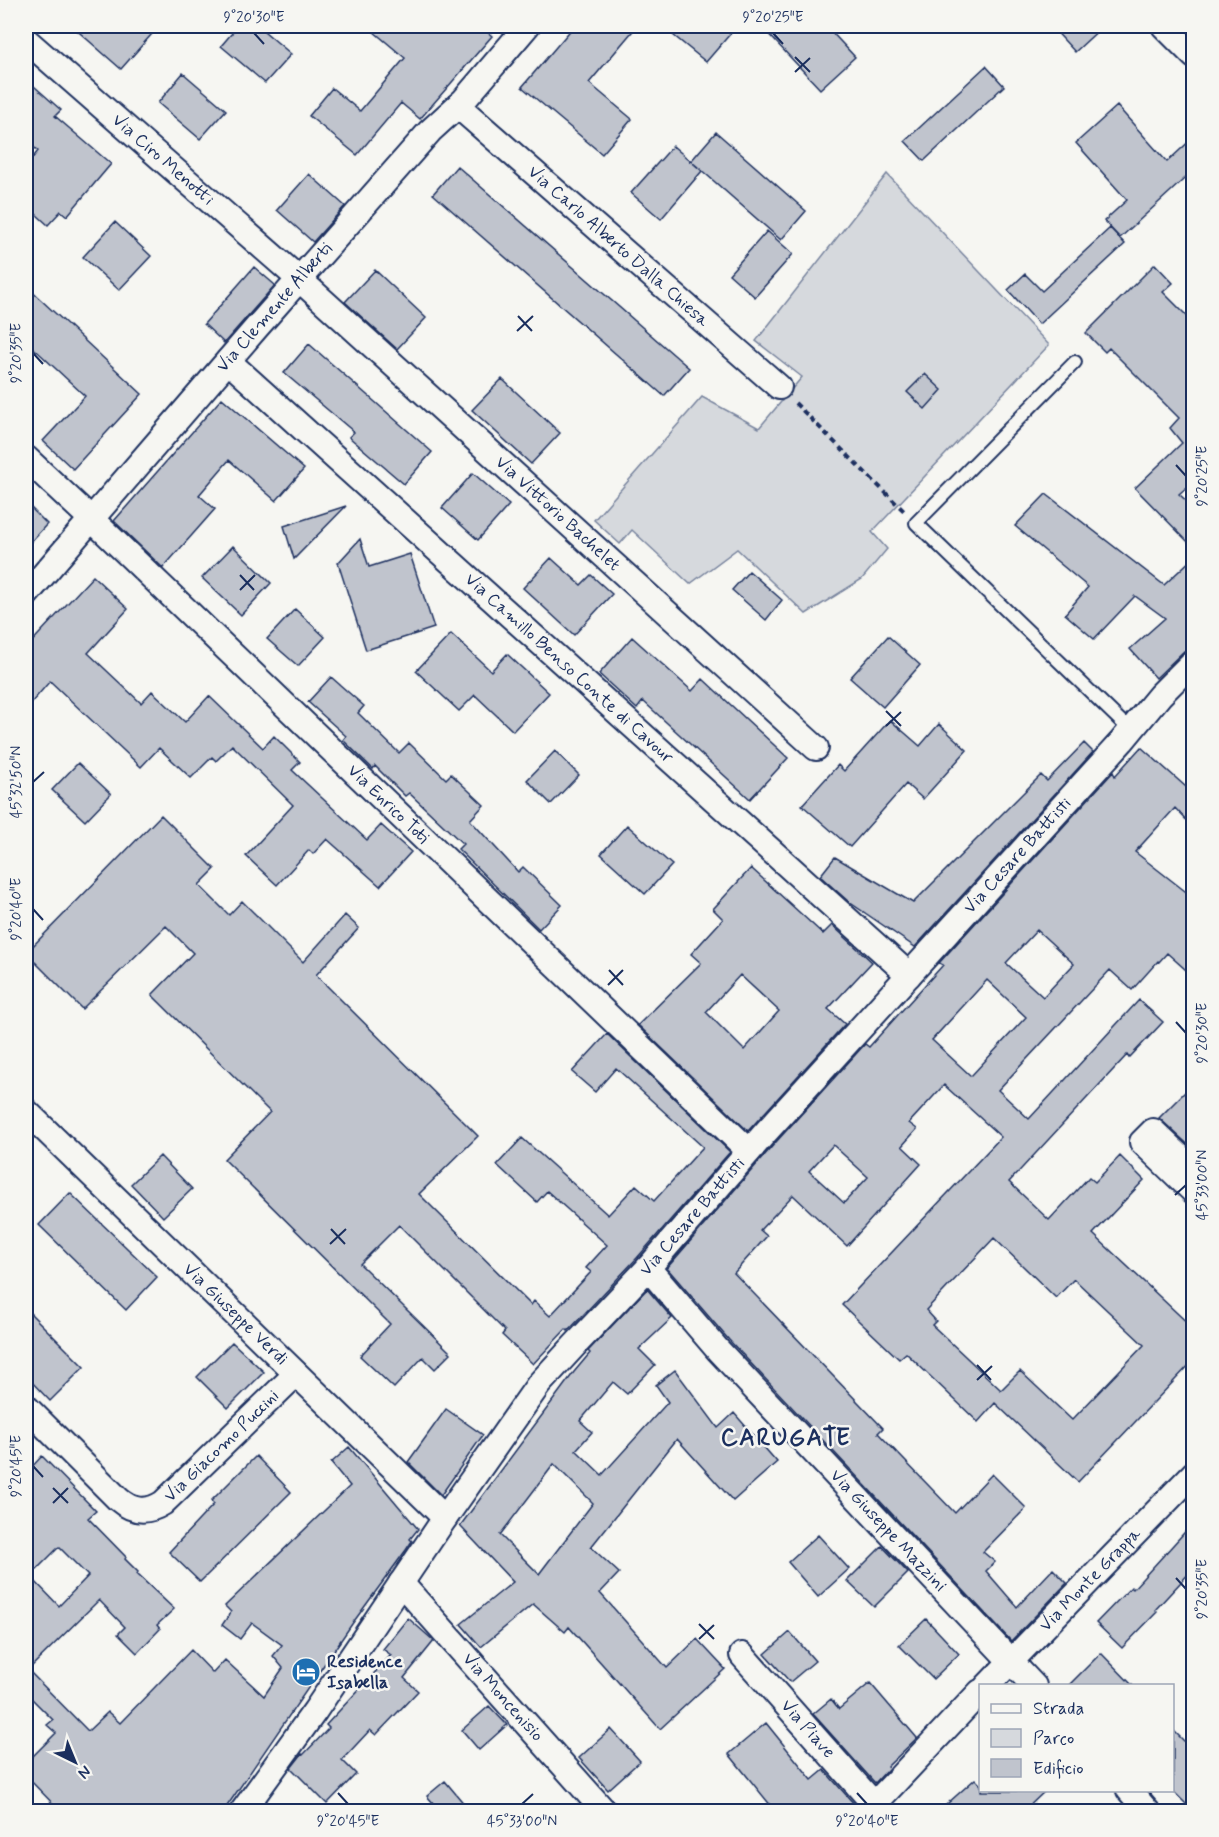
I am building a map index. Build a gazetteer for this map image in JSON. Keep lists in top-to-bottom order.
{
  "streets": {
    "street": [
      "Via Ciro Menotti",
      "Via Carlo Alberto Dalla Chiesa",
      "Via Clemente Alberti",
      "Via Vittorio Bachelet",
      "Via Camillo Benso Conte di Cavour",
      "Via Enrico Toti",
      "Via Cesare Battisti",
      "Via Giuseppe Verdi",
      "Via Giacomo Puccini",
      "Via Giuseppe Mazzini",
      "Via Monte Grappa",
      "Via Moncenisio",
      "Via Piave"
    ]
  },
  "crossings": [
    ["Via Ciro Menotti", "Via Clemente Alberti"],
    ["Via Ciro Menotti", "Via Vittorio Bachelet"],
    ["Via Carlo Alberto Dalla Chiesa", "Via Clemente Alberti"],
    ["Via Clemente Alberti", "Via Vittorio Bachelet"],
    ["Via Clemente Alberti", "Via Camillo Benso Conte di Cavour"],
    ["Via Clemente Alberti", "Via Enrico Toti"],
    ["Via Camillo Benso Conte di Cavour", "Via Cesare Battisti"],
    ["Via Enrico Toti", "Via Cesare Battisti"],
    ["Via Cesare Battisti", "Via Giuseppe Verdi"],
    ["Via Cesare Battisti", "Via Giuseppe Mazzini"],
    ["Via Cesare Battisti", "Via Moncenisio"],
    ["Via Giuseppe Verdi", "Via Giacomo Puccini"],
    ["Via Giuseppe Mazzini", "Via Monte Grappa"]
  ],
  "districts": ["CARUGATE"],
  "places": {
    "hotel": ["Residence Isabella"]
  },
  "legend": ["Strada", "Parco", "Edificio"],
  "north": "bottom right",
  "coordinates": [
    "9°20'30\"E",
    "9°20'25\"E",
    "9°20'35\"E",
    "45°32'50\"N",
    "9°20'40\"E",
    "45°33'00\"N",
    "9°20'45\"E"
  ]
}
